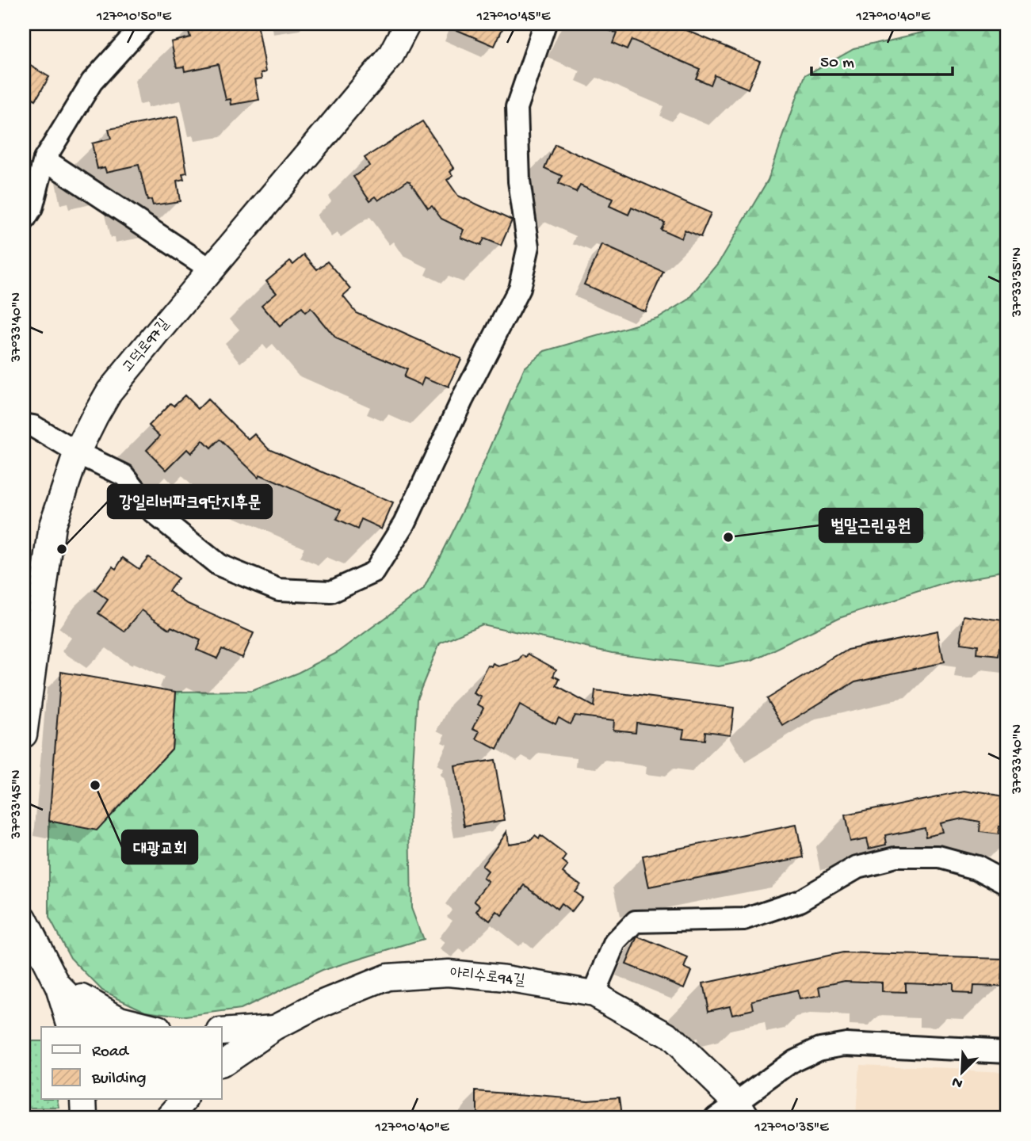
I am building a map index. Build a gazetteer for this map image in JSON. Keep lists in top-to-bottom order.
{
  "streets": {
    "street": ["고덕로97길", "아리수로94길"]
  },
  "places": ["벌말근린공원", "강일리버파크9단지후문", "대광교회"],
  "legend": ["Road", "Building"],
  "scale_bar": "50 m",
  "north": "bottom left",
  "coordinates": [
    "127°10'50\"E",
    "127°10'45\"E",
    "127°10'40\"E",
    "37°33'35\"N",
    "37°33'40\"N",
    "37°33'45\"N",
    "127°10'35\"E"
  ]
}
